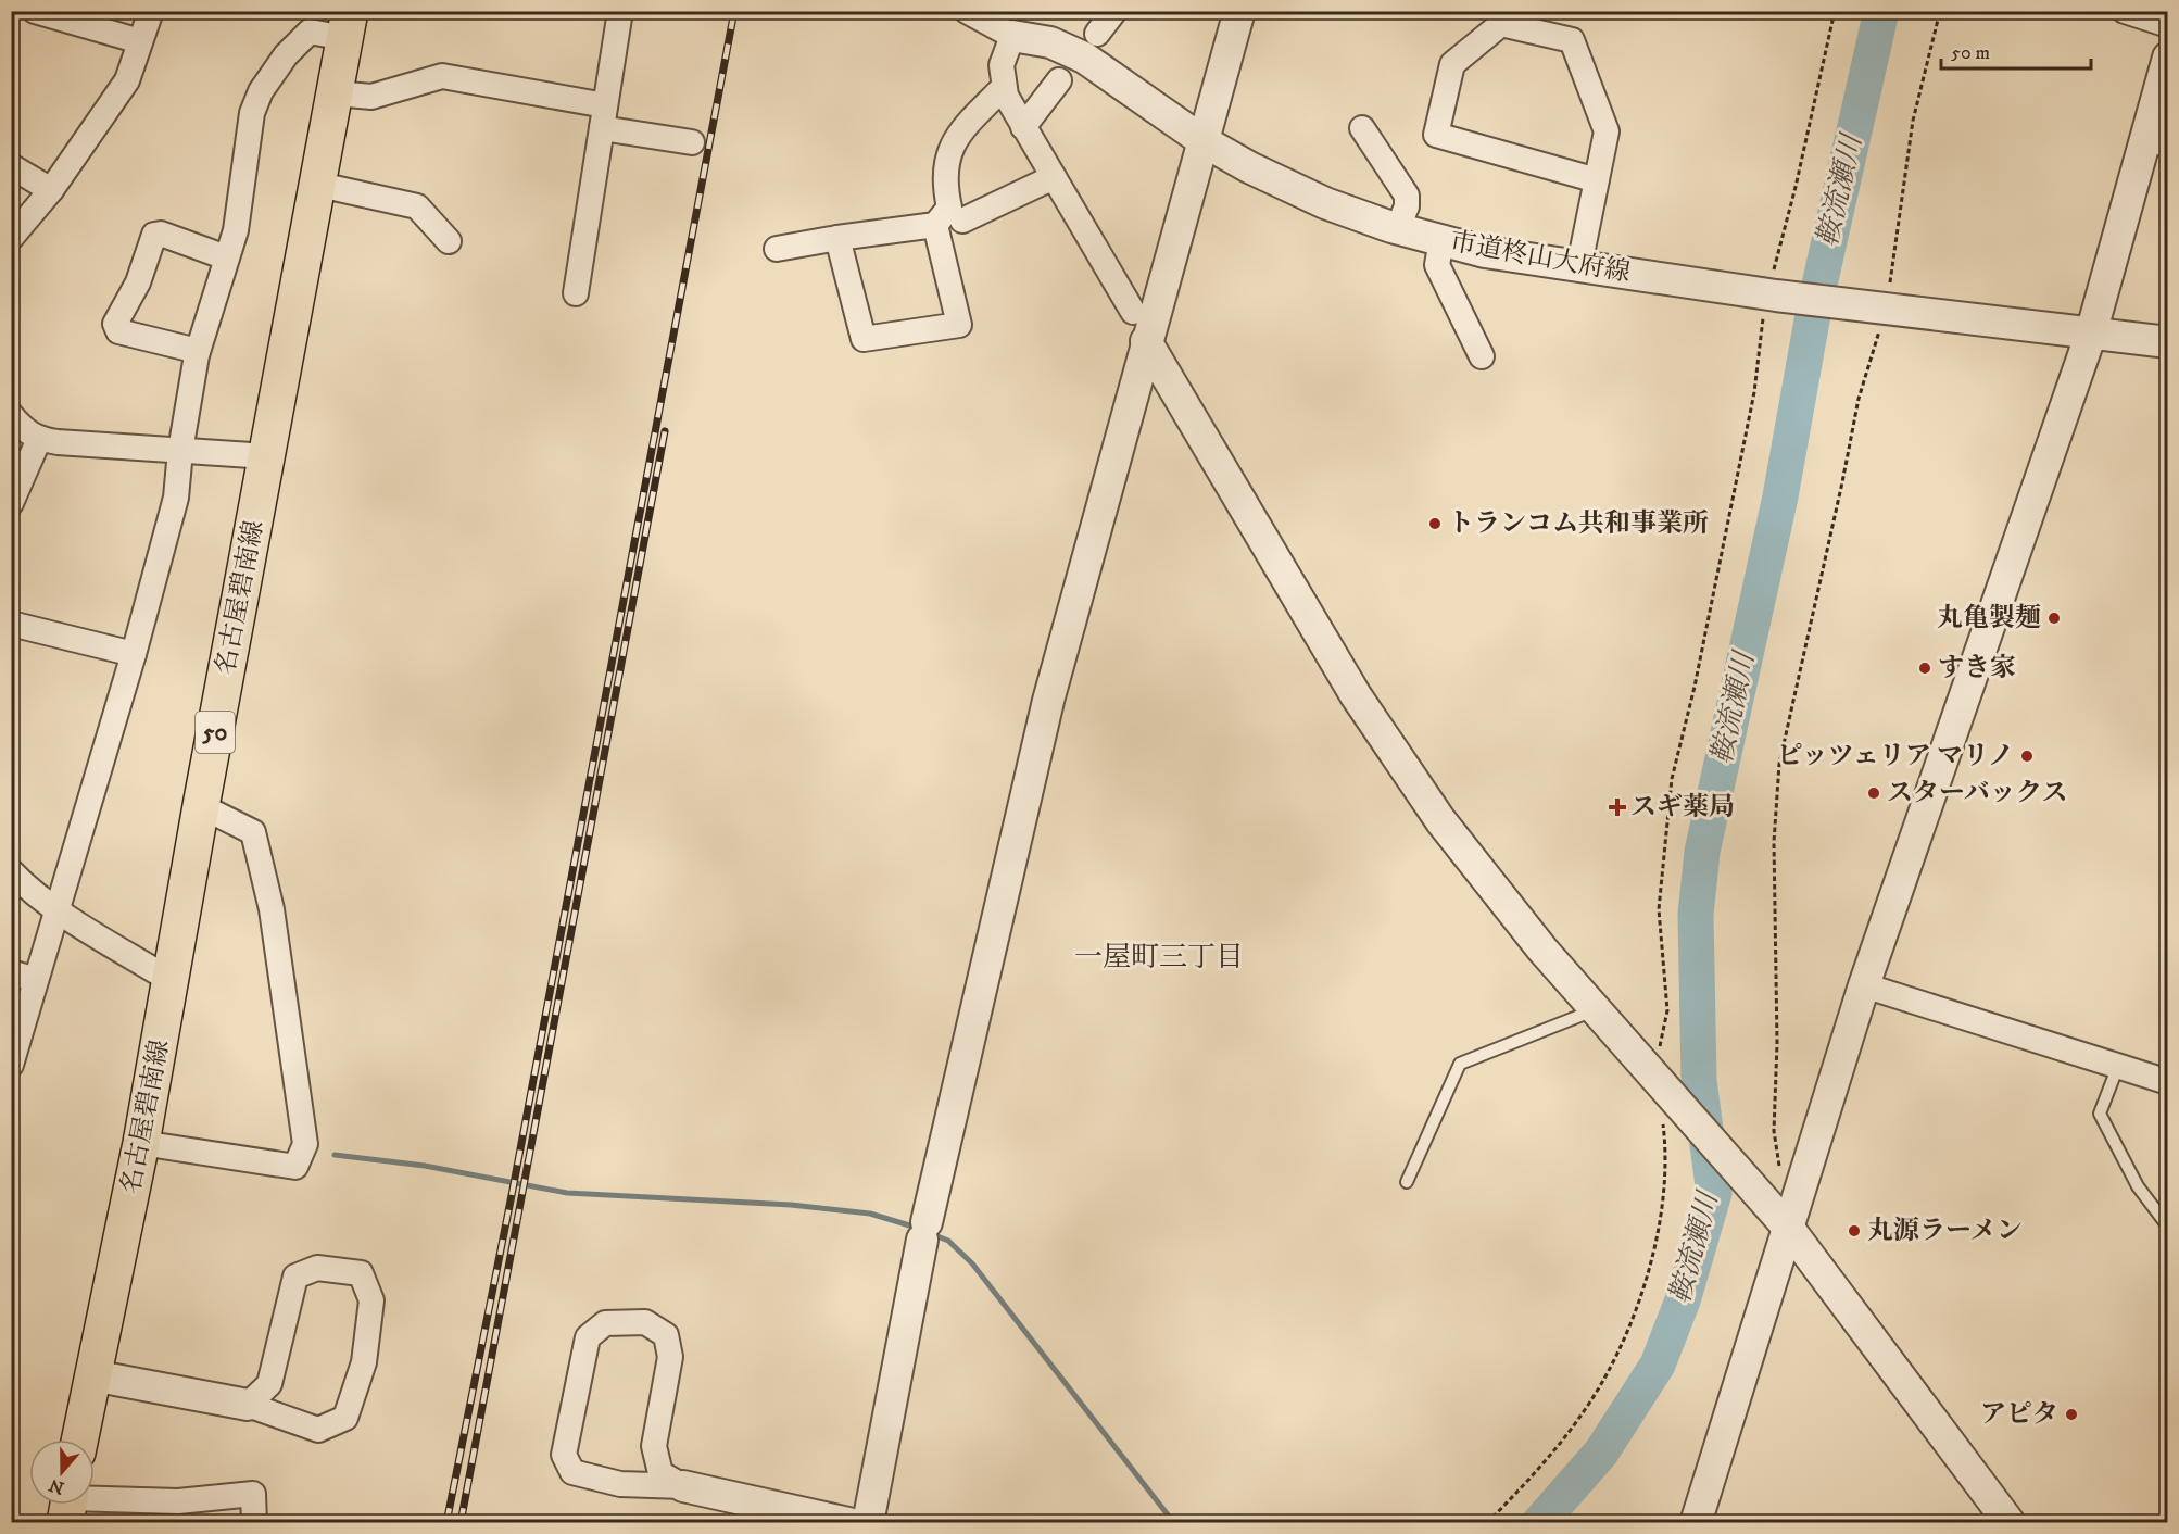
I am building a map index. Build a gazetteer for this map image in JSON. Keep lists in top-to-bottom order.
{
  "streets": {
    "main road": ["名古屋碧南線", "50"],
    "street": ["市道柊山大府線"]
  },
  "districts": ["一屋町三丁目"],
  "water": ["鞍流瀬川"],
  "places": {
    "other": [
      "トランコム共和事業所",
      "丸亀製麺",
      "すき家",
      "ピッツェリア マリノ",
      "スターバックス",
      "丸源ラーメン",
      "アピタ"
    ],
    "health": ["スギ薬局"]
  },
  "scale_bar": "50 m",
  "north": "bottom"
}
